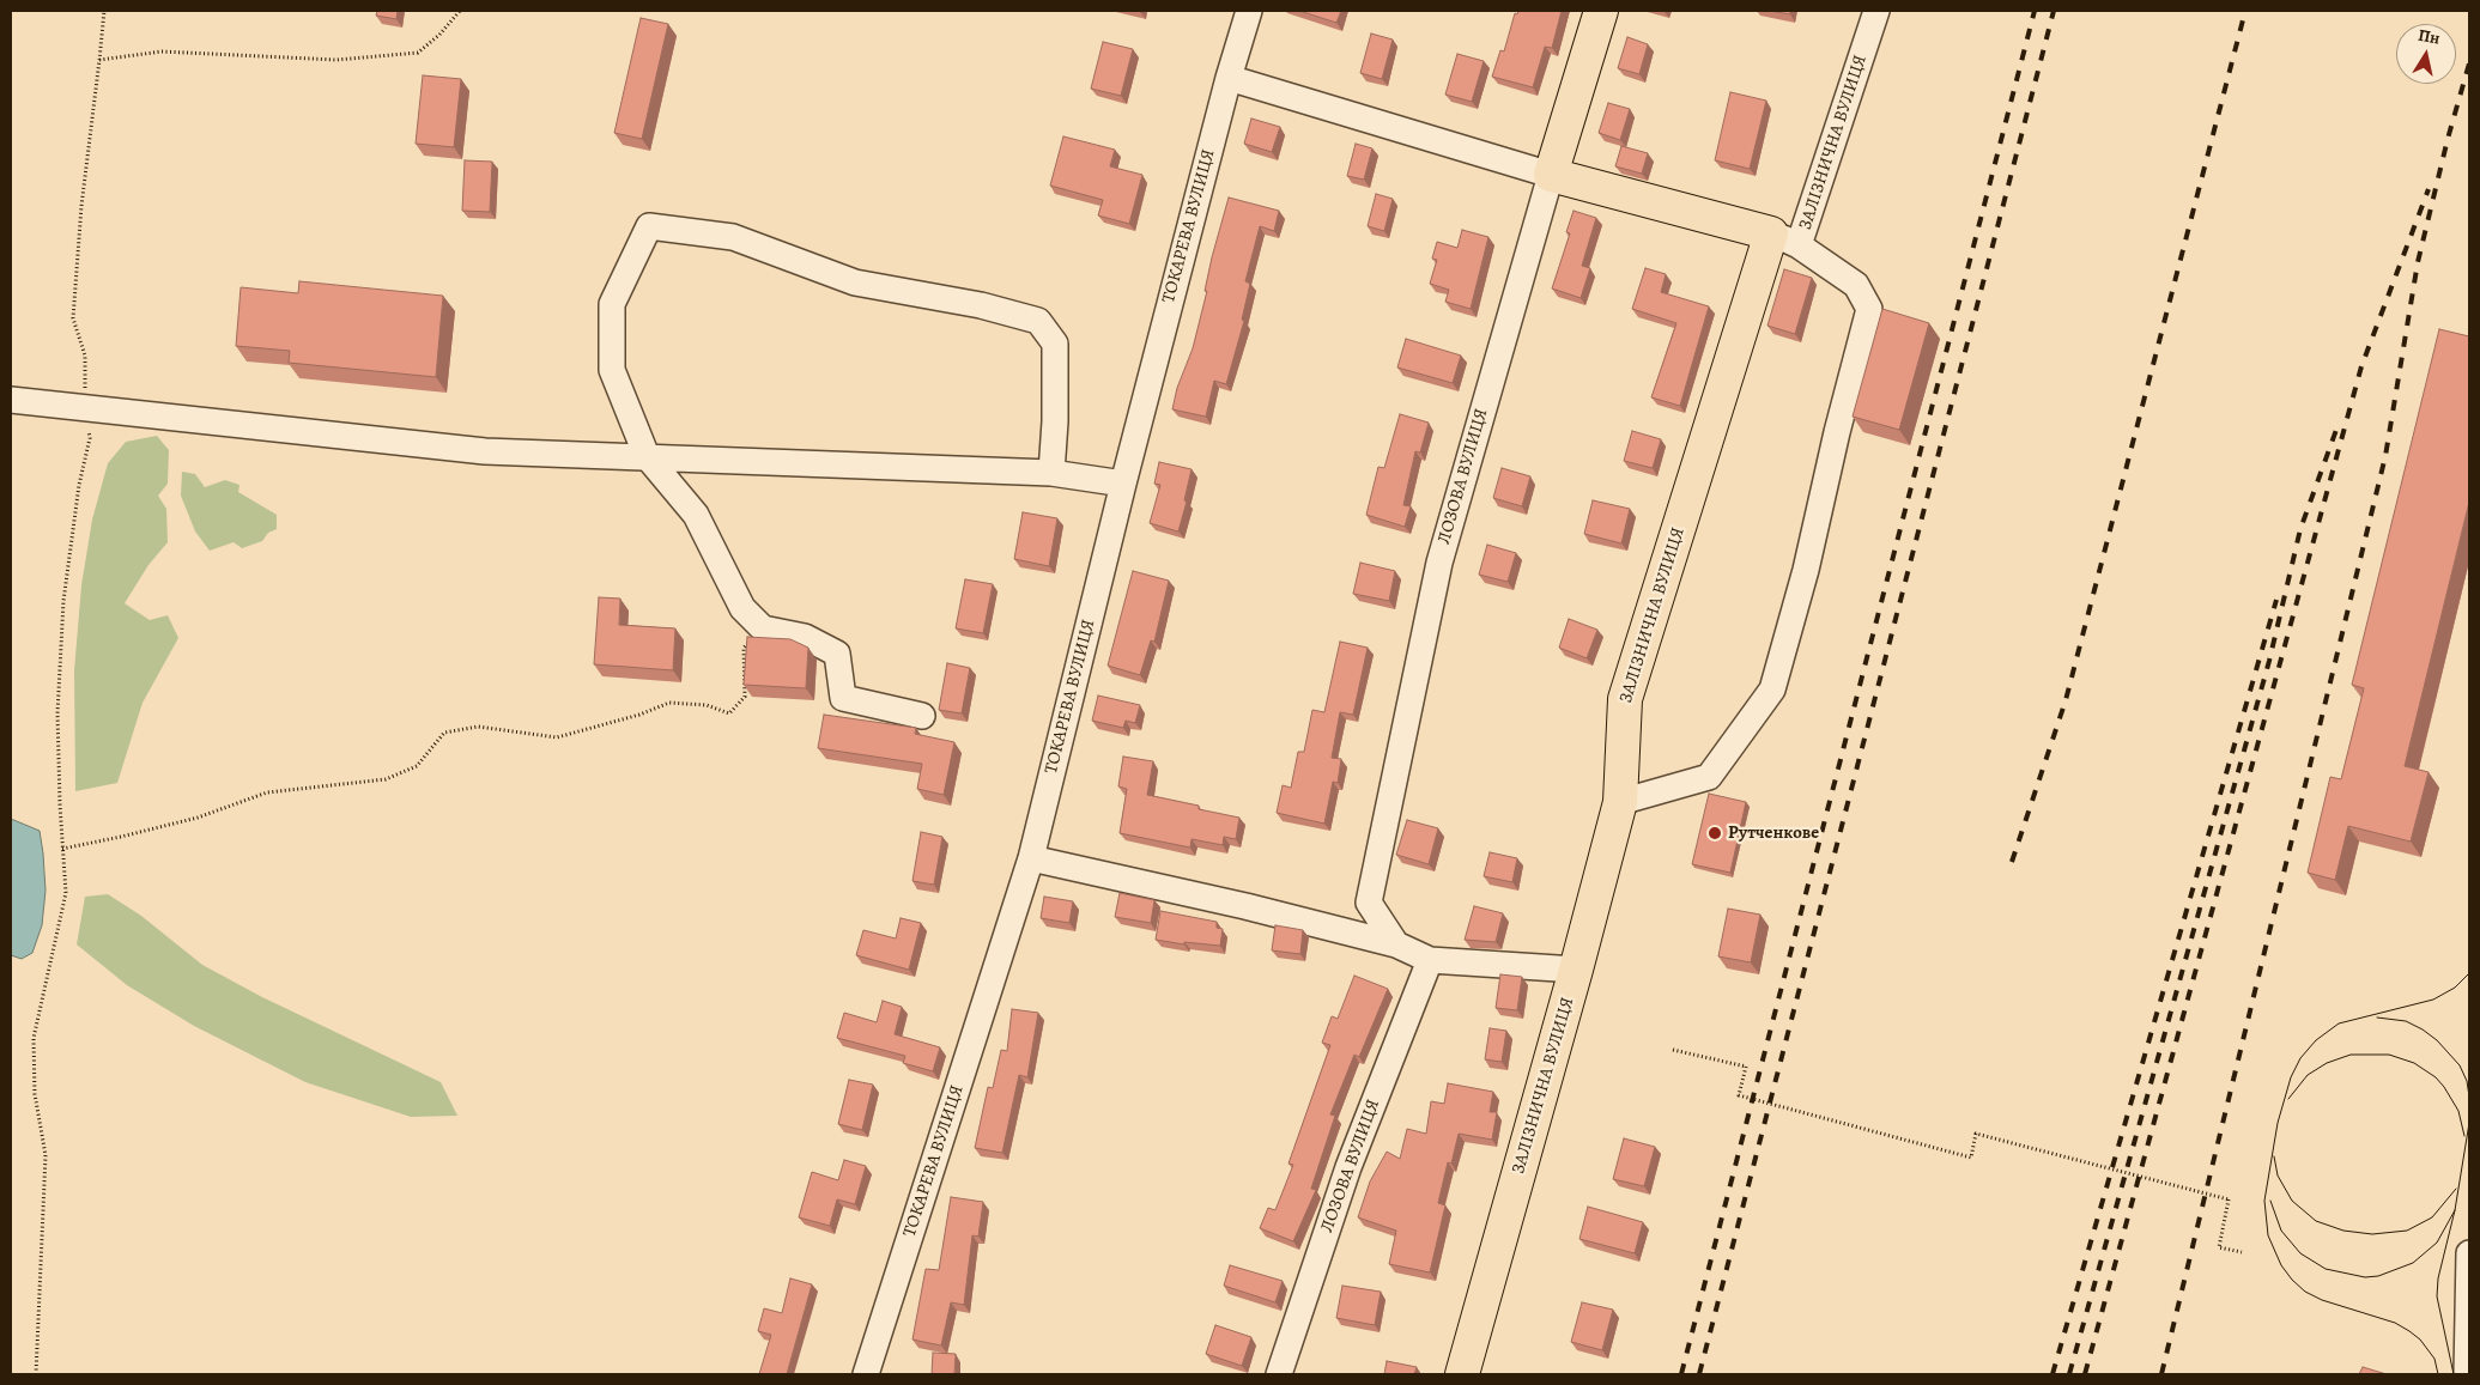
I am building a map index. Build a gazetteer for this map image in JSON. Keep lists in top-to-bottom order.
{
  "streets": {
    "main road": ["ЗАЛІЗНИЧНА ВУЛИЦЯ", "ЛОЗОВА ВУЛИЦЯ"],
    "street": ["ТОКАРЕВА ВУЛИЦЯ"]
  },
  "places": ["Рутченкове"],
  "north": "top"
}
